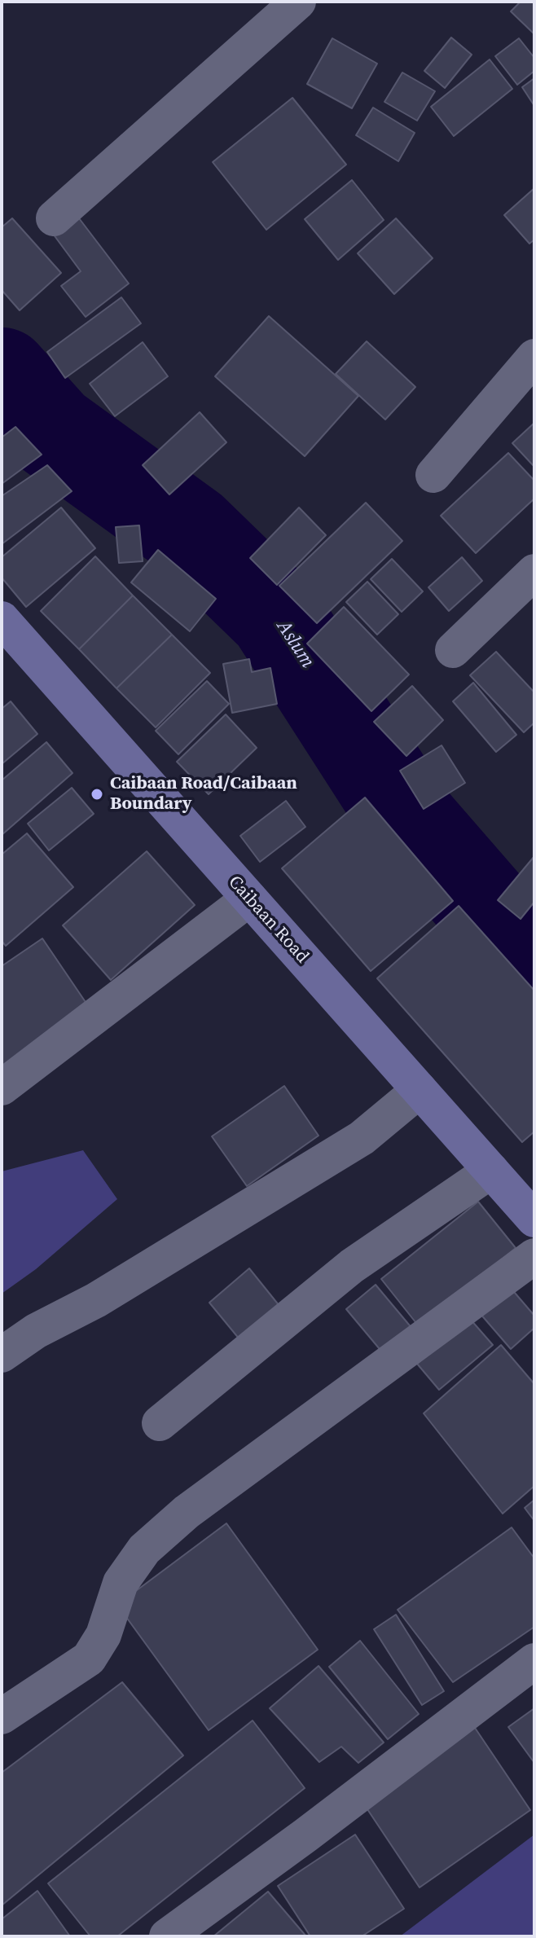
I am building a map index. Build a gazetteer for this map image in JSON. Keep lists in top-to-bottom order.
{
  "streets": {
    "street": ["Caibaan Road"]
  },
  "water": ["Aslum"],
  "places": ["Caibaan Road/Caibaan Boundary"]
}
